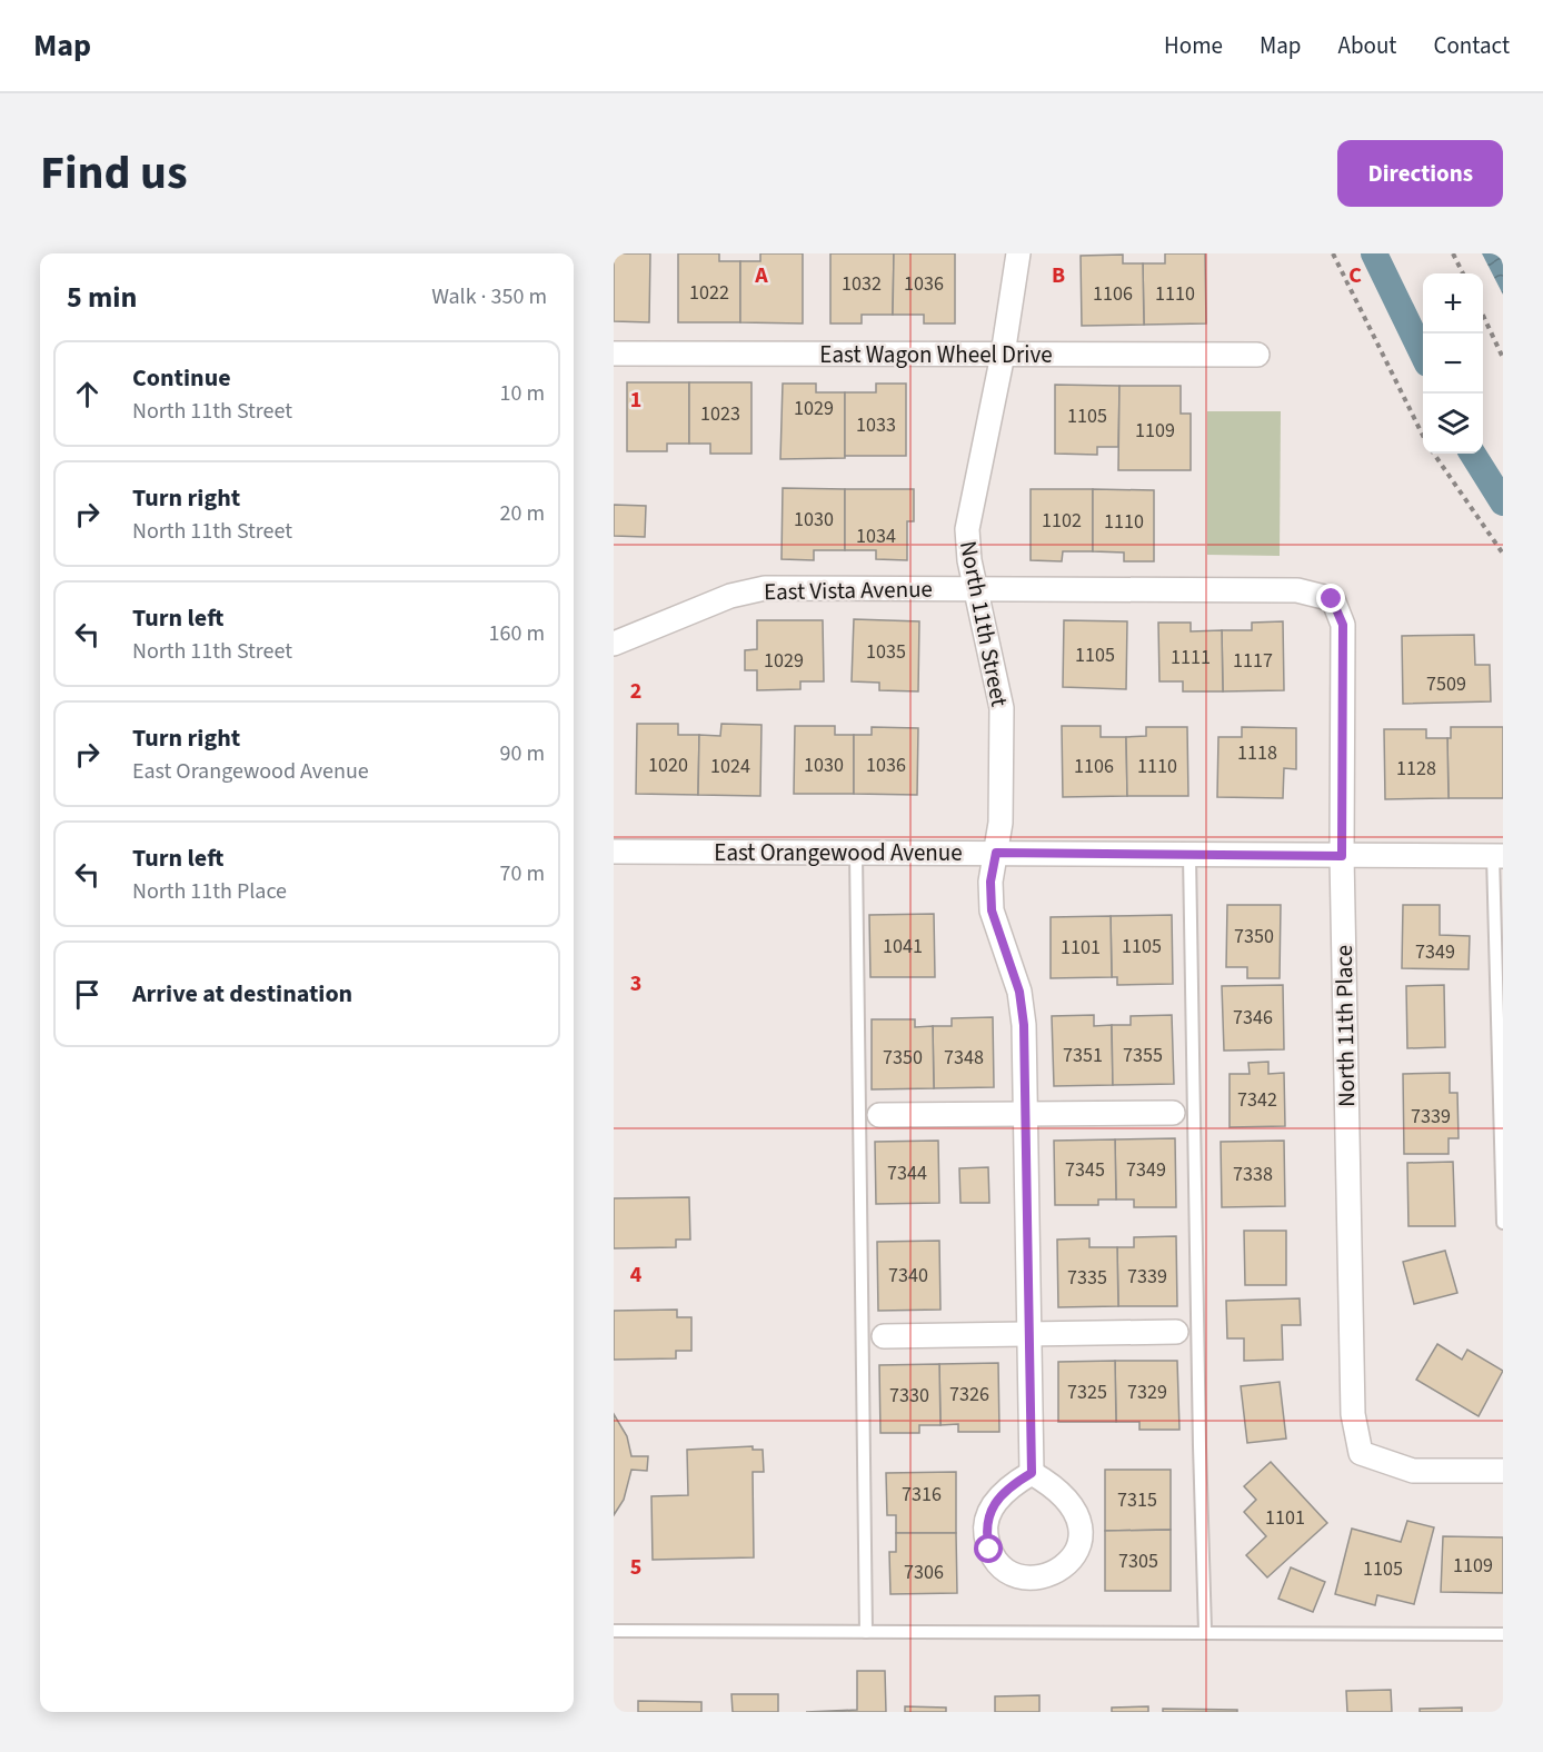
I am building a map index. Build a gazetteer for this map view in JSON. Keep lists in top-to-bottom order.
{
  "streets": {
    "street": [
      "East Wagon Wheel Drive",
      "East Vista Avenue",
      "North 11th Street",
      "East Orangewood Avenue",
      "North 11th Place"
    ]
  },
  "crossings": [
    ["East Wagon Wheel Drive", "North 11th Street"],
    ["East Vista Avenue", "North 11th Street"],
    ["East Vista Avenue", "North 11th Place"],
    ["North 11th Street", "East Orangewood Avenue"],
    ["East Orangewood Avenue", "North 11th Place"]
  ],
  "house_numbers": [
    "1032",
    "1036",
    "1022",
    "1106",
    "1110",
    "1029",
    "1023",
    "1105",
    "1033",
    "1109",
    "1030",
    "1102",
    "1110",
    "1034",
    "1035",
    "1105",
    "1111",
    "1029",
    "1117",
    "7509",
    "1118",
    "1020",
    "1030",
    "1036",
    "1024",
    "1106",
    "1110",
    "1128",
    "7350",
    "1041",
    "1105",
    "1101",
    "7349",
    "7346",
    "7351",
    "7355",
    "7350",
    "7348",
    "7342",
    "7339",
    "7345",
    "7349",
    "7344",
    "7338",
    "7340",
    "7339",
    "7335",
    "7325",
    "7329",
    "7326",
    "7330",
    "7316",
    "7315",
    "1101",
    "7305",
    "1109",
    "1105",
    "7306"
  ],
  "page": {
    "header": "Map",
    "nav": [
      "Home",
      "Map",
      "About",
      "Contact"
    ],
    "title": "Find us",
    "buttons": "Directions",
    "heading": ["5 min", "Walk · 350 m"],
    "map_buttons": ["+", "−"],
    "list": [
      ["Continue", "North 11th Street", "10 m"],
      ["Turn right", "North 11th Street", "20 m"],
      ["Turn left", "North 11th Street", "160 m"],
      ["Turn right", "East Orangewood Avenue", "90 m"],
      ["Turn left", "North 11th Place", "70 m"],
      "Arrive at destination"
    ]
  },
  "grid": {
    "columns": ["A", "B", "C"],
    "rows": [
      "1",
      "2",
      "3",
      "4",
      "5"
    ]
  }
}
